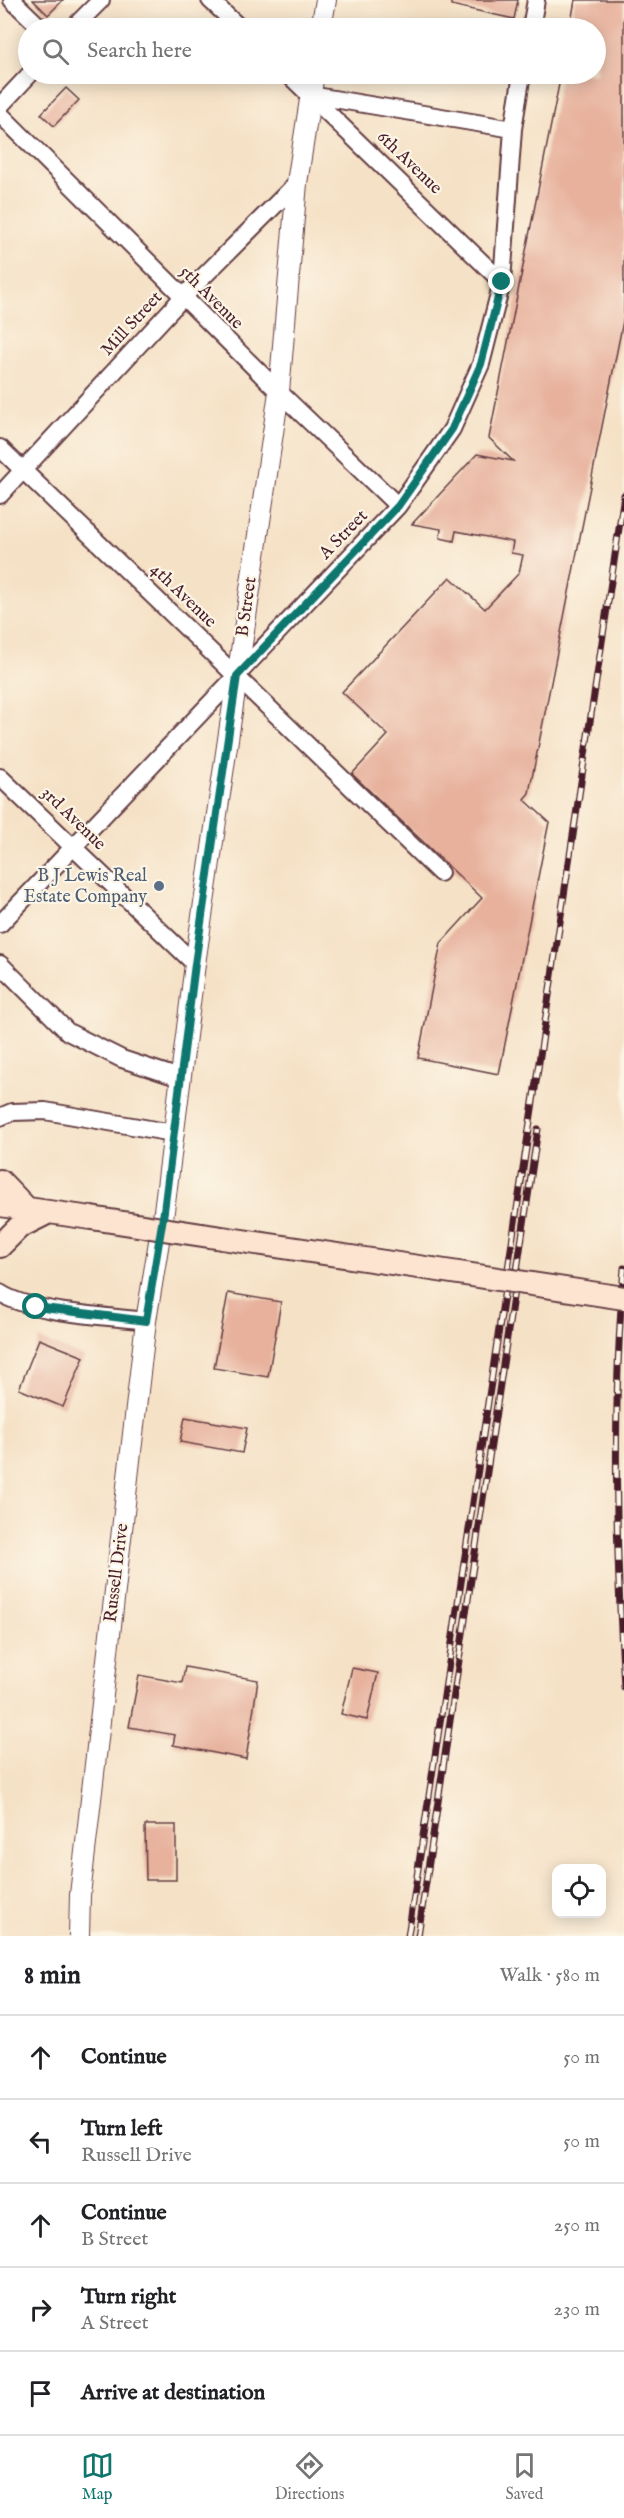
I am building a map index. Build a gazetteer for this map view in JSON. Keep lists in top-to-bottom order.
{
  "streets": {
    "street": [
      "6th Avenue",
      "5th Avenue",
      "Mill Street",
      "A Street",
      "4th Avenue",
      "B Street",
      "3rd Avenue",
      "Russell Drive"
    ]
  },
  "crossings": [
    ["6th Avenue", "A Street"],
    ["6th Avenue", "B Street"],
    ["5th Avenue", "Mill Street"],
    ["5th Avenue", "A Street"],
    ["5th Avenue", "B Street"],
    ["Mill Street", "4th Avenue"],
    ["Mill Street", "B Street"],
    ["A Street", "4th Avenue"],
    ["A Street", "B Street"],
    ["A Street", "3rd Avenue"],
    ["4th Avenue", "B Street"],
    ["B Street", "3rd Avenue"],
    ["B Street", "Russell Drive"]
  ],
  "places": ["B J Lewis Real Estate Company"],
  "page": {
    "search": "Search here",
    "heading": ["8 min", "Walk · 580 m"],
    "list": [
      ["Continue", "50 m"],
      ["Turn left", "Russell Drive", "50 m"],
      ["Continue", "B Street", "250 m"],
      ["Turn right", "A Street", "230 m"],
      "Arrive at destination"
    ],
    "nav": ["Map", "Directions", "Saved"]
  }
}
